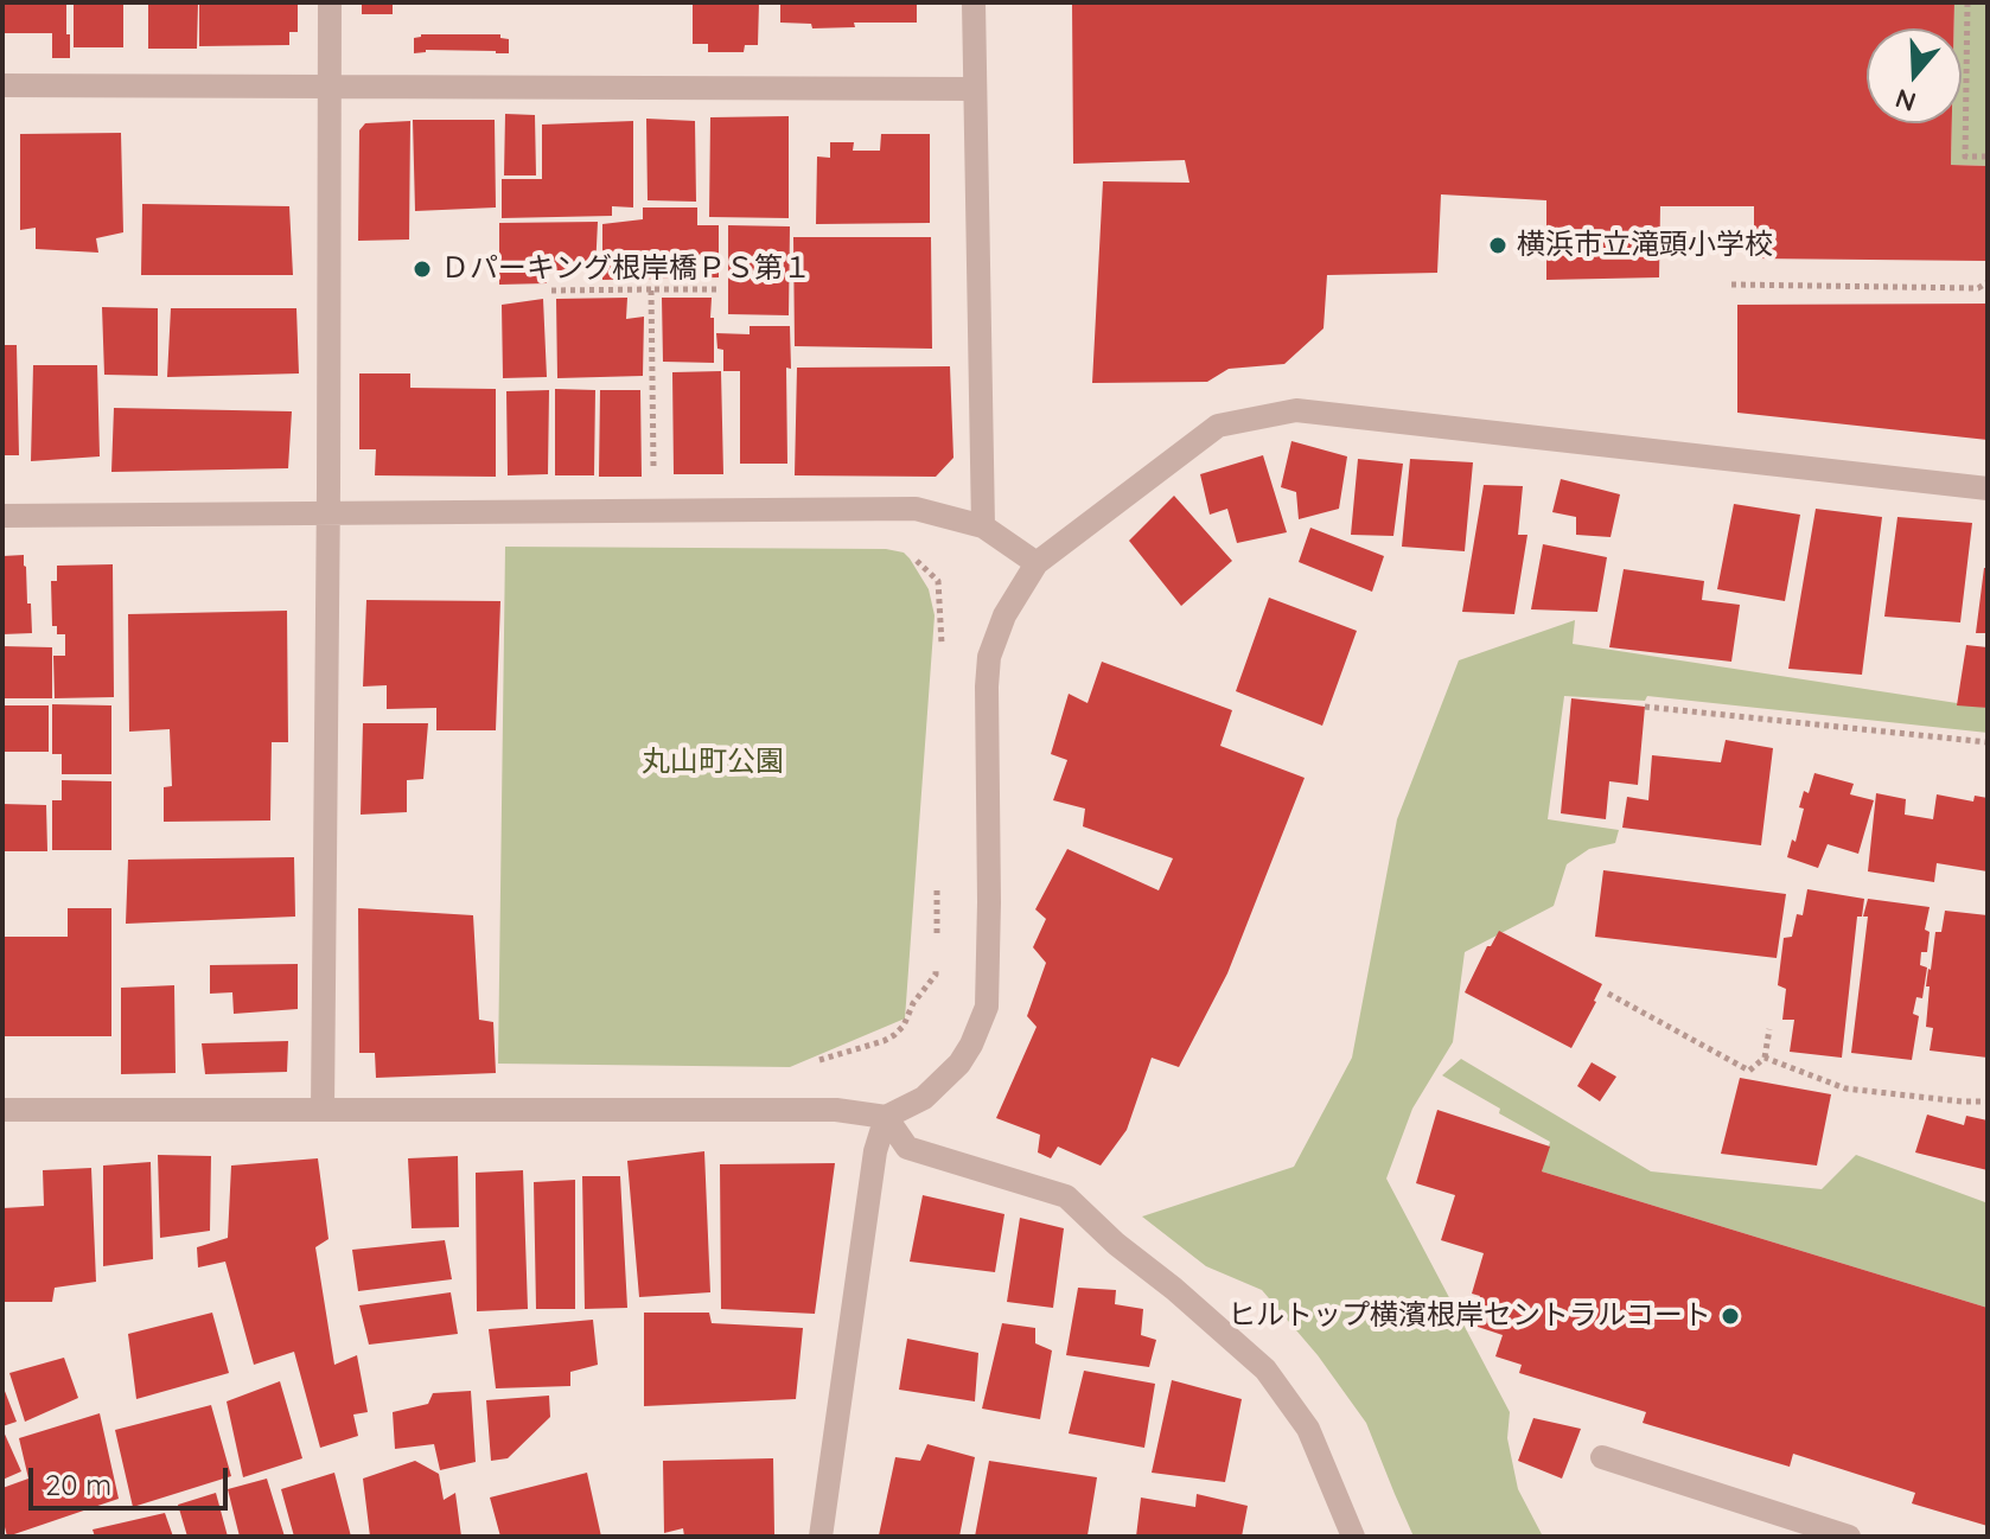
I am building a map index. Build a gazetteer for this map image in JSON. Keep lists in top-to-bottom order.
{
  "parks": ["丸山町公園"],
  "places": ["横浜市立滝頭小学校", "Ｄパーキング根岸橋ＰＳ第１", "ヒルトップ横濱根岸セントラルコート"],
  "scale_bar": "20 m",
  "north": "bottom"
}
